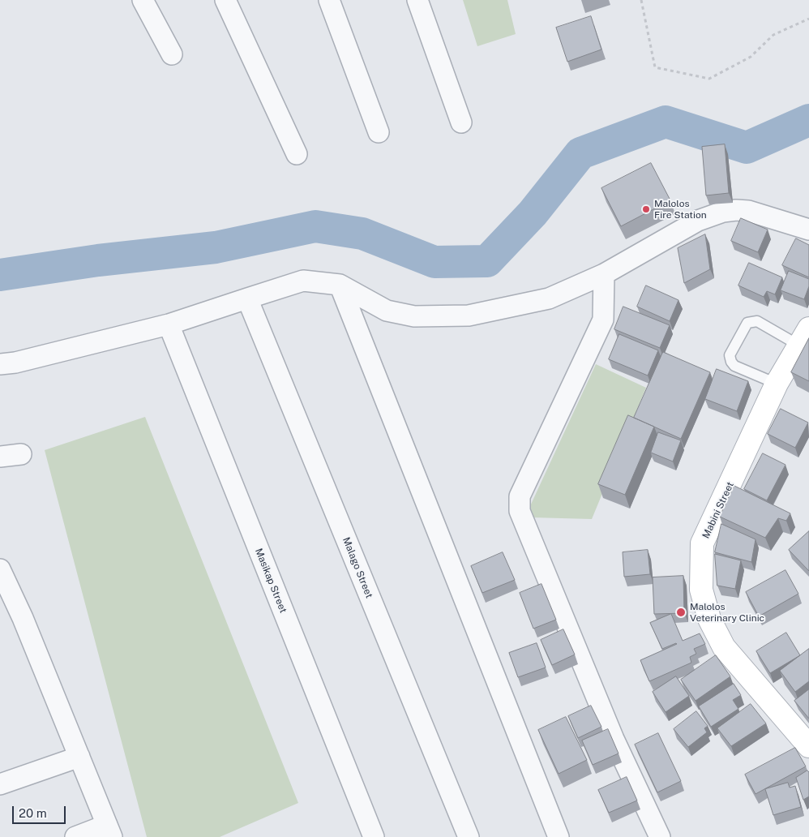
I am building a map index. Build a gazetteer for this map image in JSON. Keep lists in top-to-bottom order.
{
  "streets": {
    "main road": ["Mabini Street"],
    "street": ["Malago Street", "Masikap Street"]
  },
  "places": ["Malolos Fire Station", "Malolos Veterinary Clinic"],
  "scale_bar": "20 m"
}
